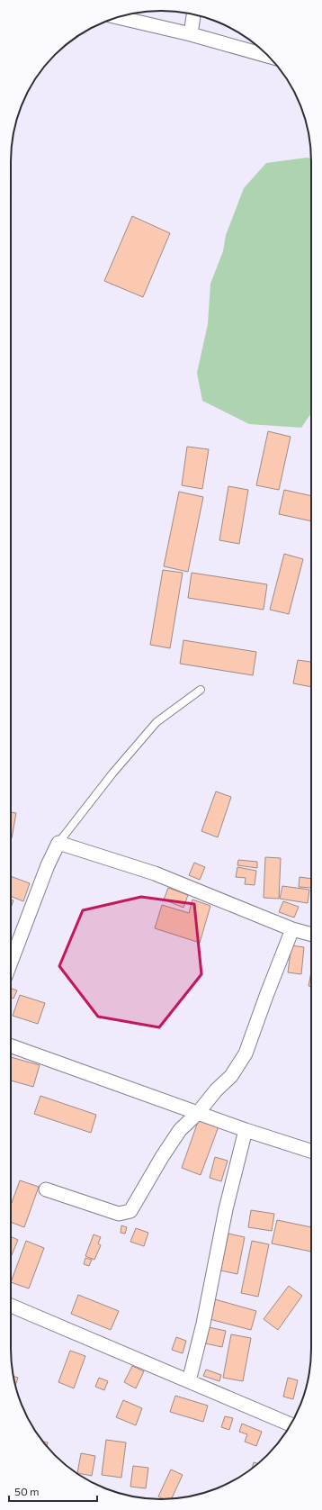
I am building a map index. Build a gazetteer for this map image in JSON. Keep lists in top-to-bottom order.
{
  "scale_bar": "50 m"
}
